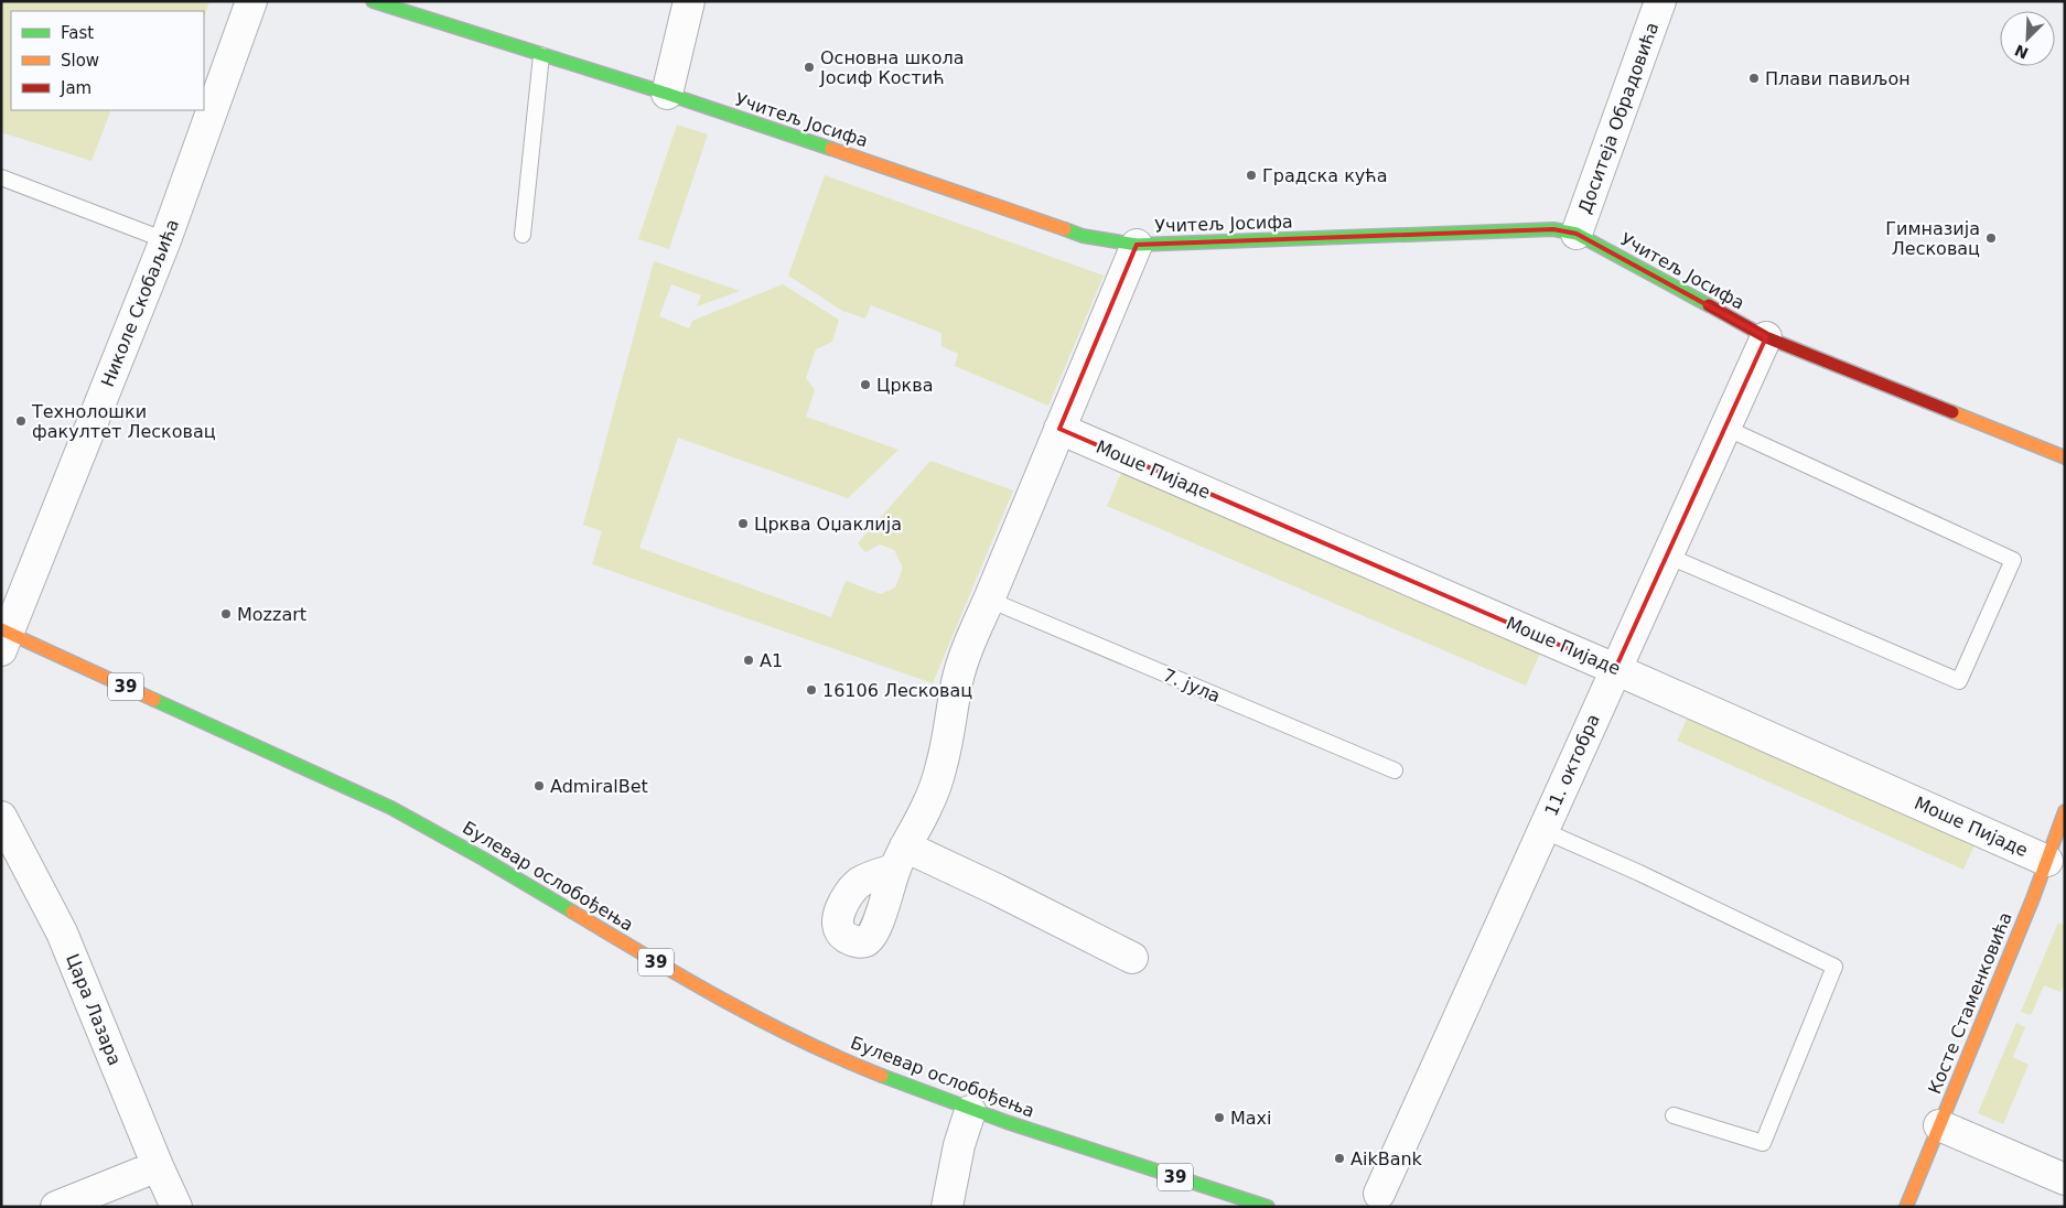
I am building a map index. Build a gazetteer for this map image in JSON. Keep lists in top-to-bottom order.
{
  "streets": {
    "street": [
      "Доситеја Обрадовића",
      "Учитељ Јосифа",
      "Николе Скобаљића",
      "Моше Пијаде",
      "39",
      "11. октобра",
      "Булевар ослобођења",
      "Косте Стаменковића",
      "Цара Лазара"
    ],
    "lane": ["7. јула"]
  },
  "crossings": [
    ["Доситеја Обрадовића", "Учитељ Јосифа"],
    ["Учитељ Јосифа", "11. октобра"],
    ["Николе Скобаљића", "Булевар ослобођења"],
    ["Моше Пијаде", "11. октобра"],
    ["Моше Пијаде", "Косте Стаменковића"]
  ],
  "places": [
    "Основна школа Јосиф Костић",
    "Плави павиљон",
    "Градска кућа",
    "Гимназија Лесковац",
    "Црква",
    "Технолошки факултет Лесковац",
    "Црква Оџаклија",
    "Mozzart",
    "A1",
    "16106 Лесковац",
    "AdmiralBet",
    "Maxi",
    "AikBank"
  ],
  "legend": ["Fast", "Slow", "Jam"],
  "north": "bottom left"
}
